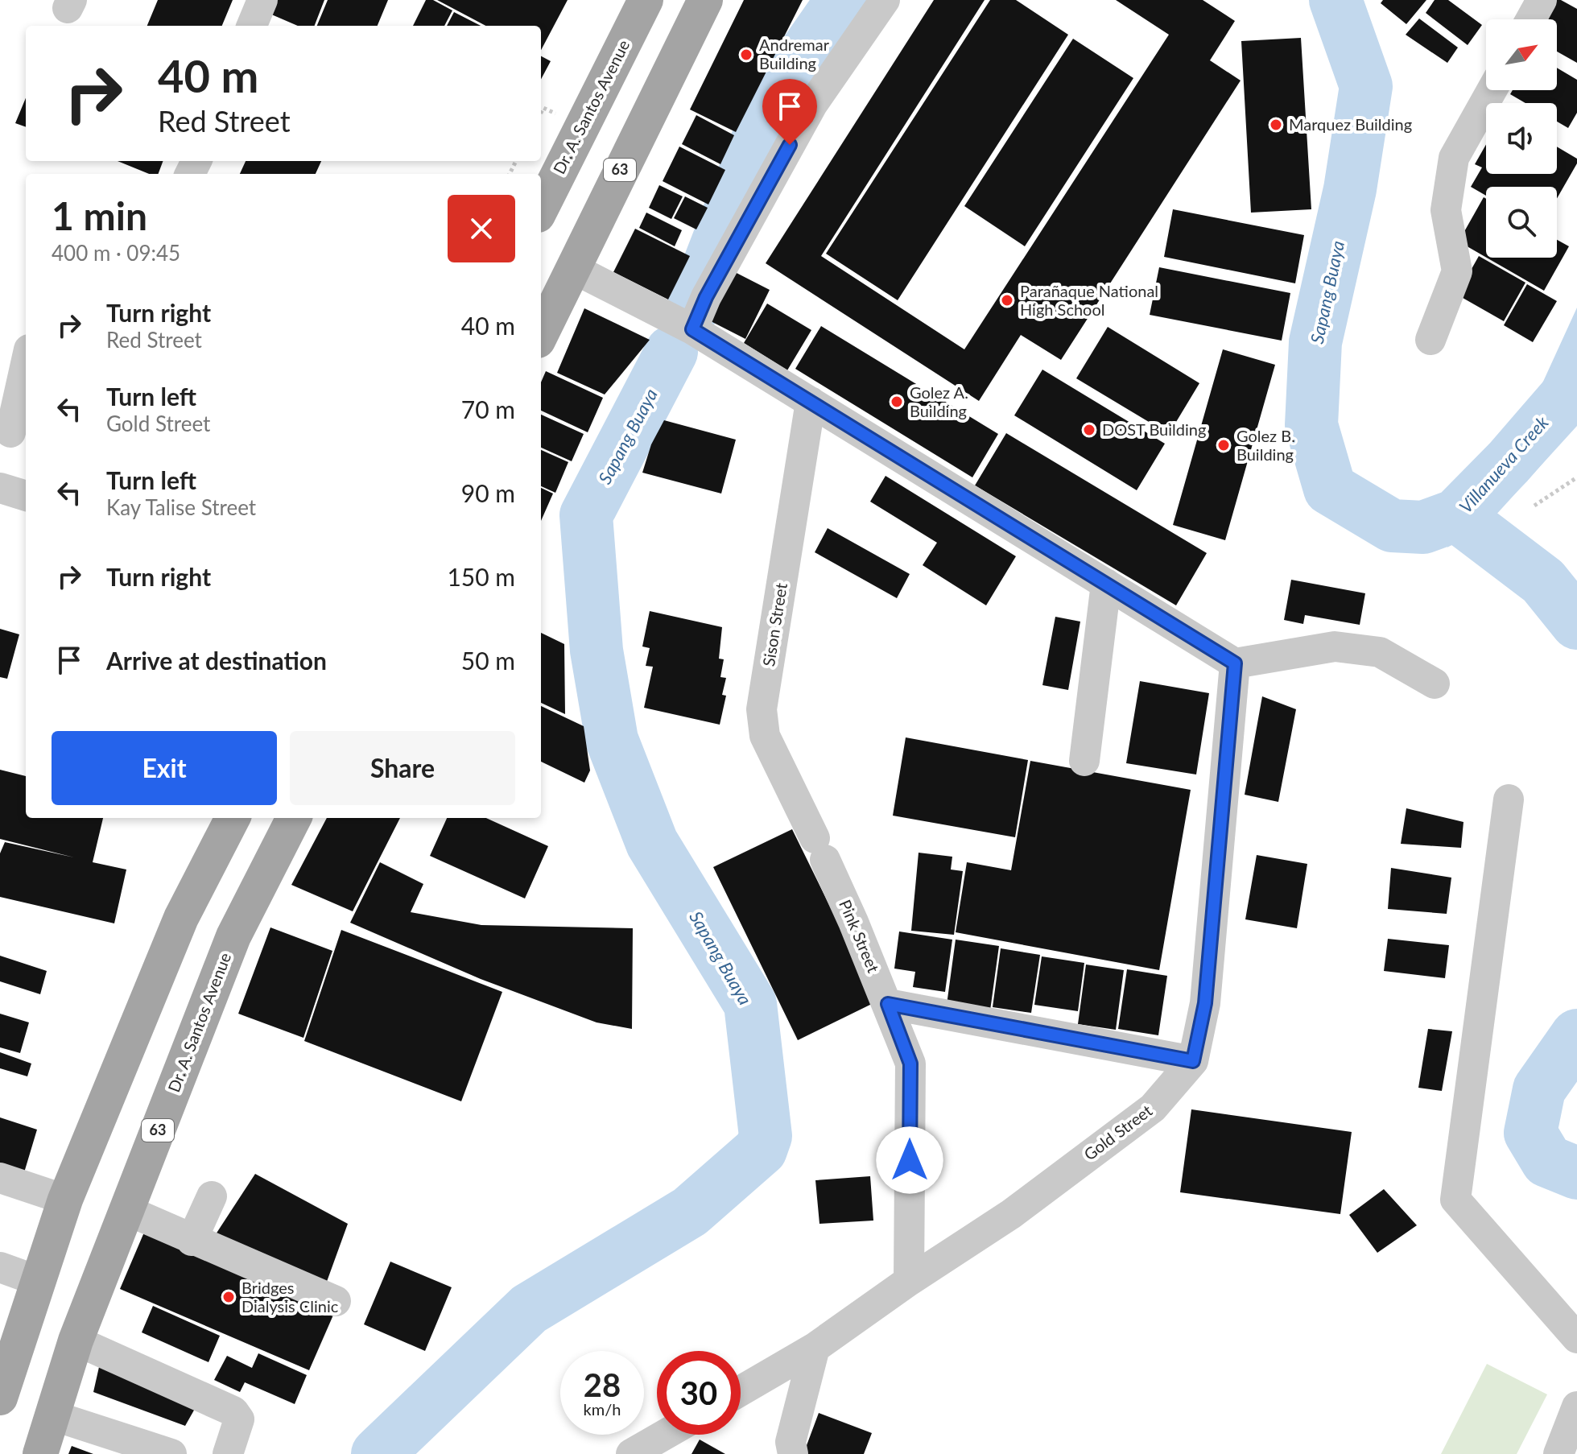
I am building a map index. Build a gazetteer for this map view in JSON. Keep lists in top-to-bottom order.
{
  "streets": {
    "main road": ["Dr. A. Santos Avenue", "63"],
    "street": ["Sison Street", "Pink Street", "Gold Street"]
  },
  "crossings": [
    ["Sison Street", "Pink Street"],
    ["Pink Street", "Gold Street"]
  ],
  "water": ["Sapang Buaya", "Villanueva Creek"],
  "places": [
    "Andremar Building",
    "Marquez Building",
    "Parañaque National High School",
    "Golez A. Building",
    "DOST Building",
    "Golez B. Building",
    "Bridges Dialysis Clinic"
  ],
  "north": "top right",
  "page": {
    "turn": ["40 m", "Red Street"],
    "heading": ["1 min", "400 m · 09:45"],
    "list": [
      {
        "name": "Turn right",
        "note": "Red Street",
        "value": "40 m"
      },
      {
        "name": "Turn left",
        "note": "Gold Street",
        "value": "70 m"
      },
      {
        "name": "Turn left",
        "note": "Kay Talise Street",
        "value": "90 m"
      },
      {
        "name": "Turn right",
        "value": "150 m"
      },
      {
        "name": "Arrive at destination",
        "value": "50 m"
      }
    ],
    "buttons": ["Exit", "Share"],
    "speed": "28 km/h",
    "limit": "30"
  }
}
